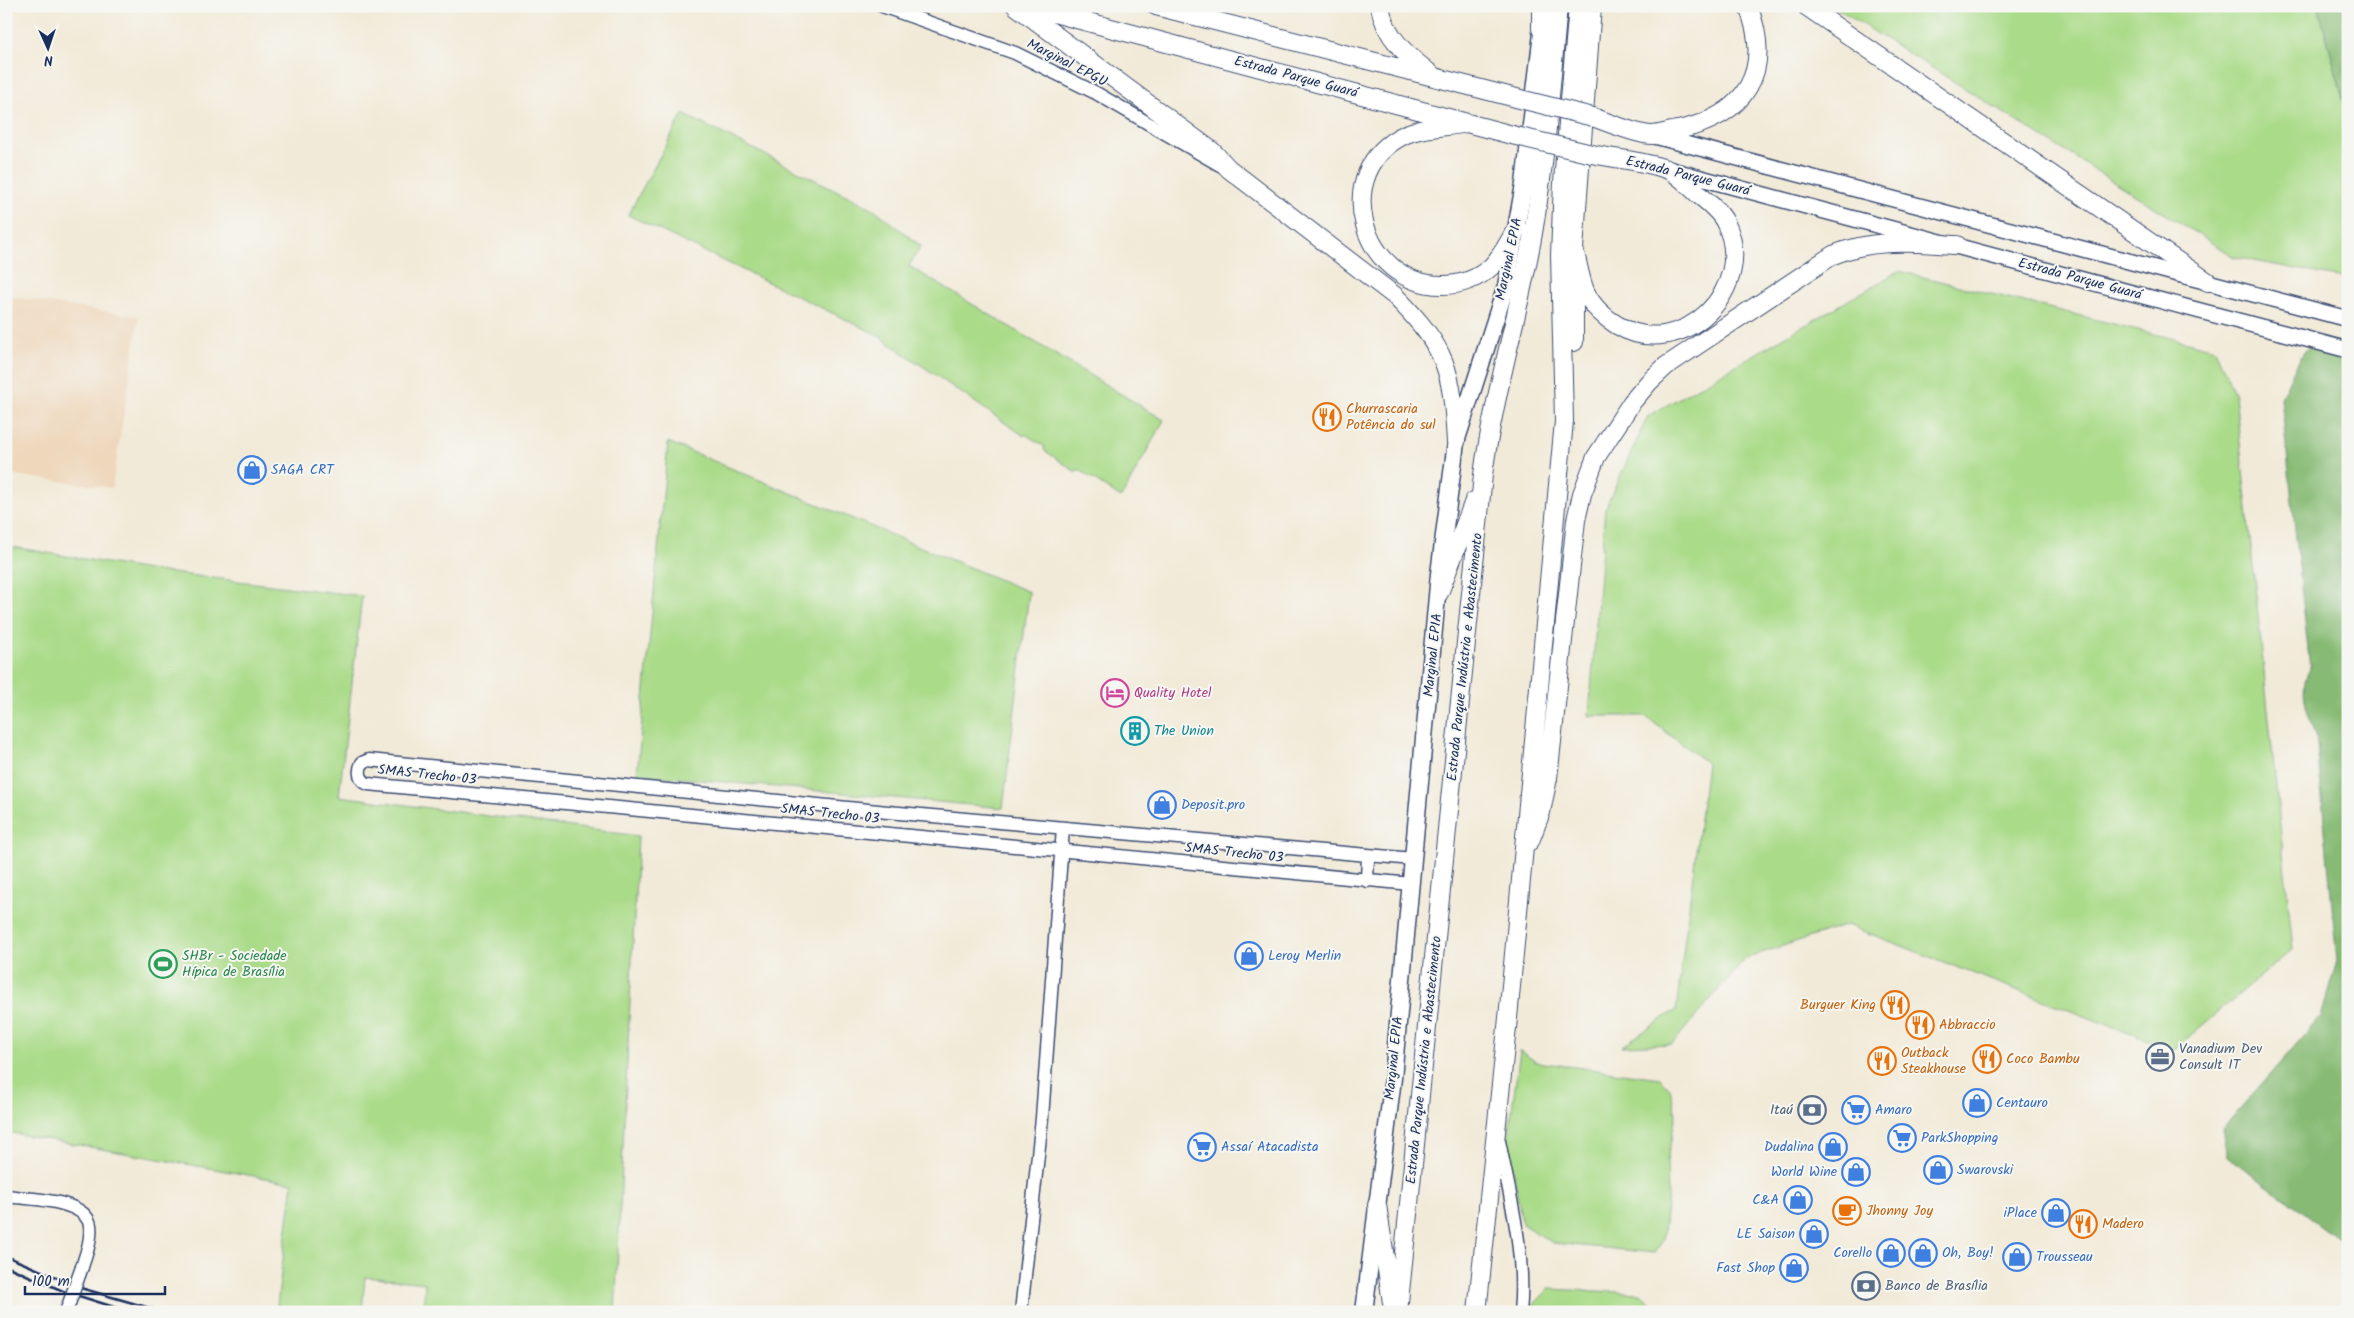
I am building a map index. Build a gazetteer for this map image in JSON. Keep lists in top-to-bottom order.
{
  "streets": {
    "highway": ["Estrada Parque Guará", "Estrada Parque Indústria e Abastecimento"],
    "main road": ["Marginal EPIA"],
    "street": ["Marginal EPGU", "SMAS Trecho 03"]
  },
  "crossings": [
    ["Marginal EPIA", "SMAS Trecho 03"]
  ],
  "places": {
    "restaurant": [
      "Churrascaria Potência do sul",
      "Burguer King",
      "Abbraccio",
      "Coco Bambu",
      "Outback Steakhouse",
      "Madero"
    ],
    "shop": [
      "SAGA CRT",
      "Deposit.pro",
      "Leroy Merlin",
      "Centauro",
      "Dudalina",
      "Swarovski",
      "World Wine",
      "C&A",
      "iPlace",
      "LE Saison",
      "Corello",
      "Oh, Boy!",
      "Trousseau",
      "Fast Shop"
    ],
    "hotel": ["Quality Hotel"],
    "building": ["The Union"],
    "sports": ["SHBr - Sociedade Hípica de Brasília"],
    "office": ["Vanadium Dev Consult IT"],
    "bank": ["Itaú", "Banco de Brasília"],
    "supermarket": ["Amaro", "ParkShopping", "Assaí Atacadista"],
    "cafe": ["Jhonny Joy"]
  },
  "scale_bar": "100 m",
  "north": "bottom"
}
